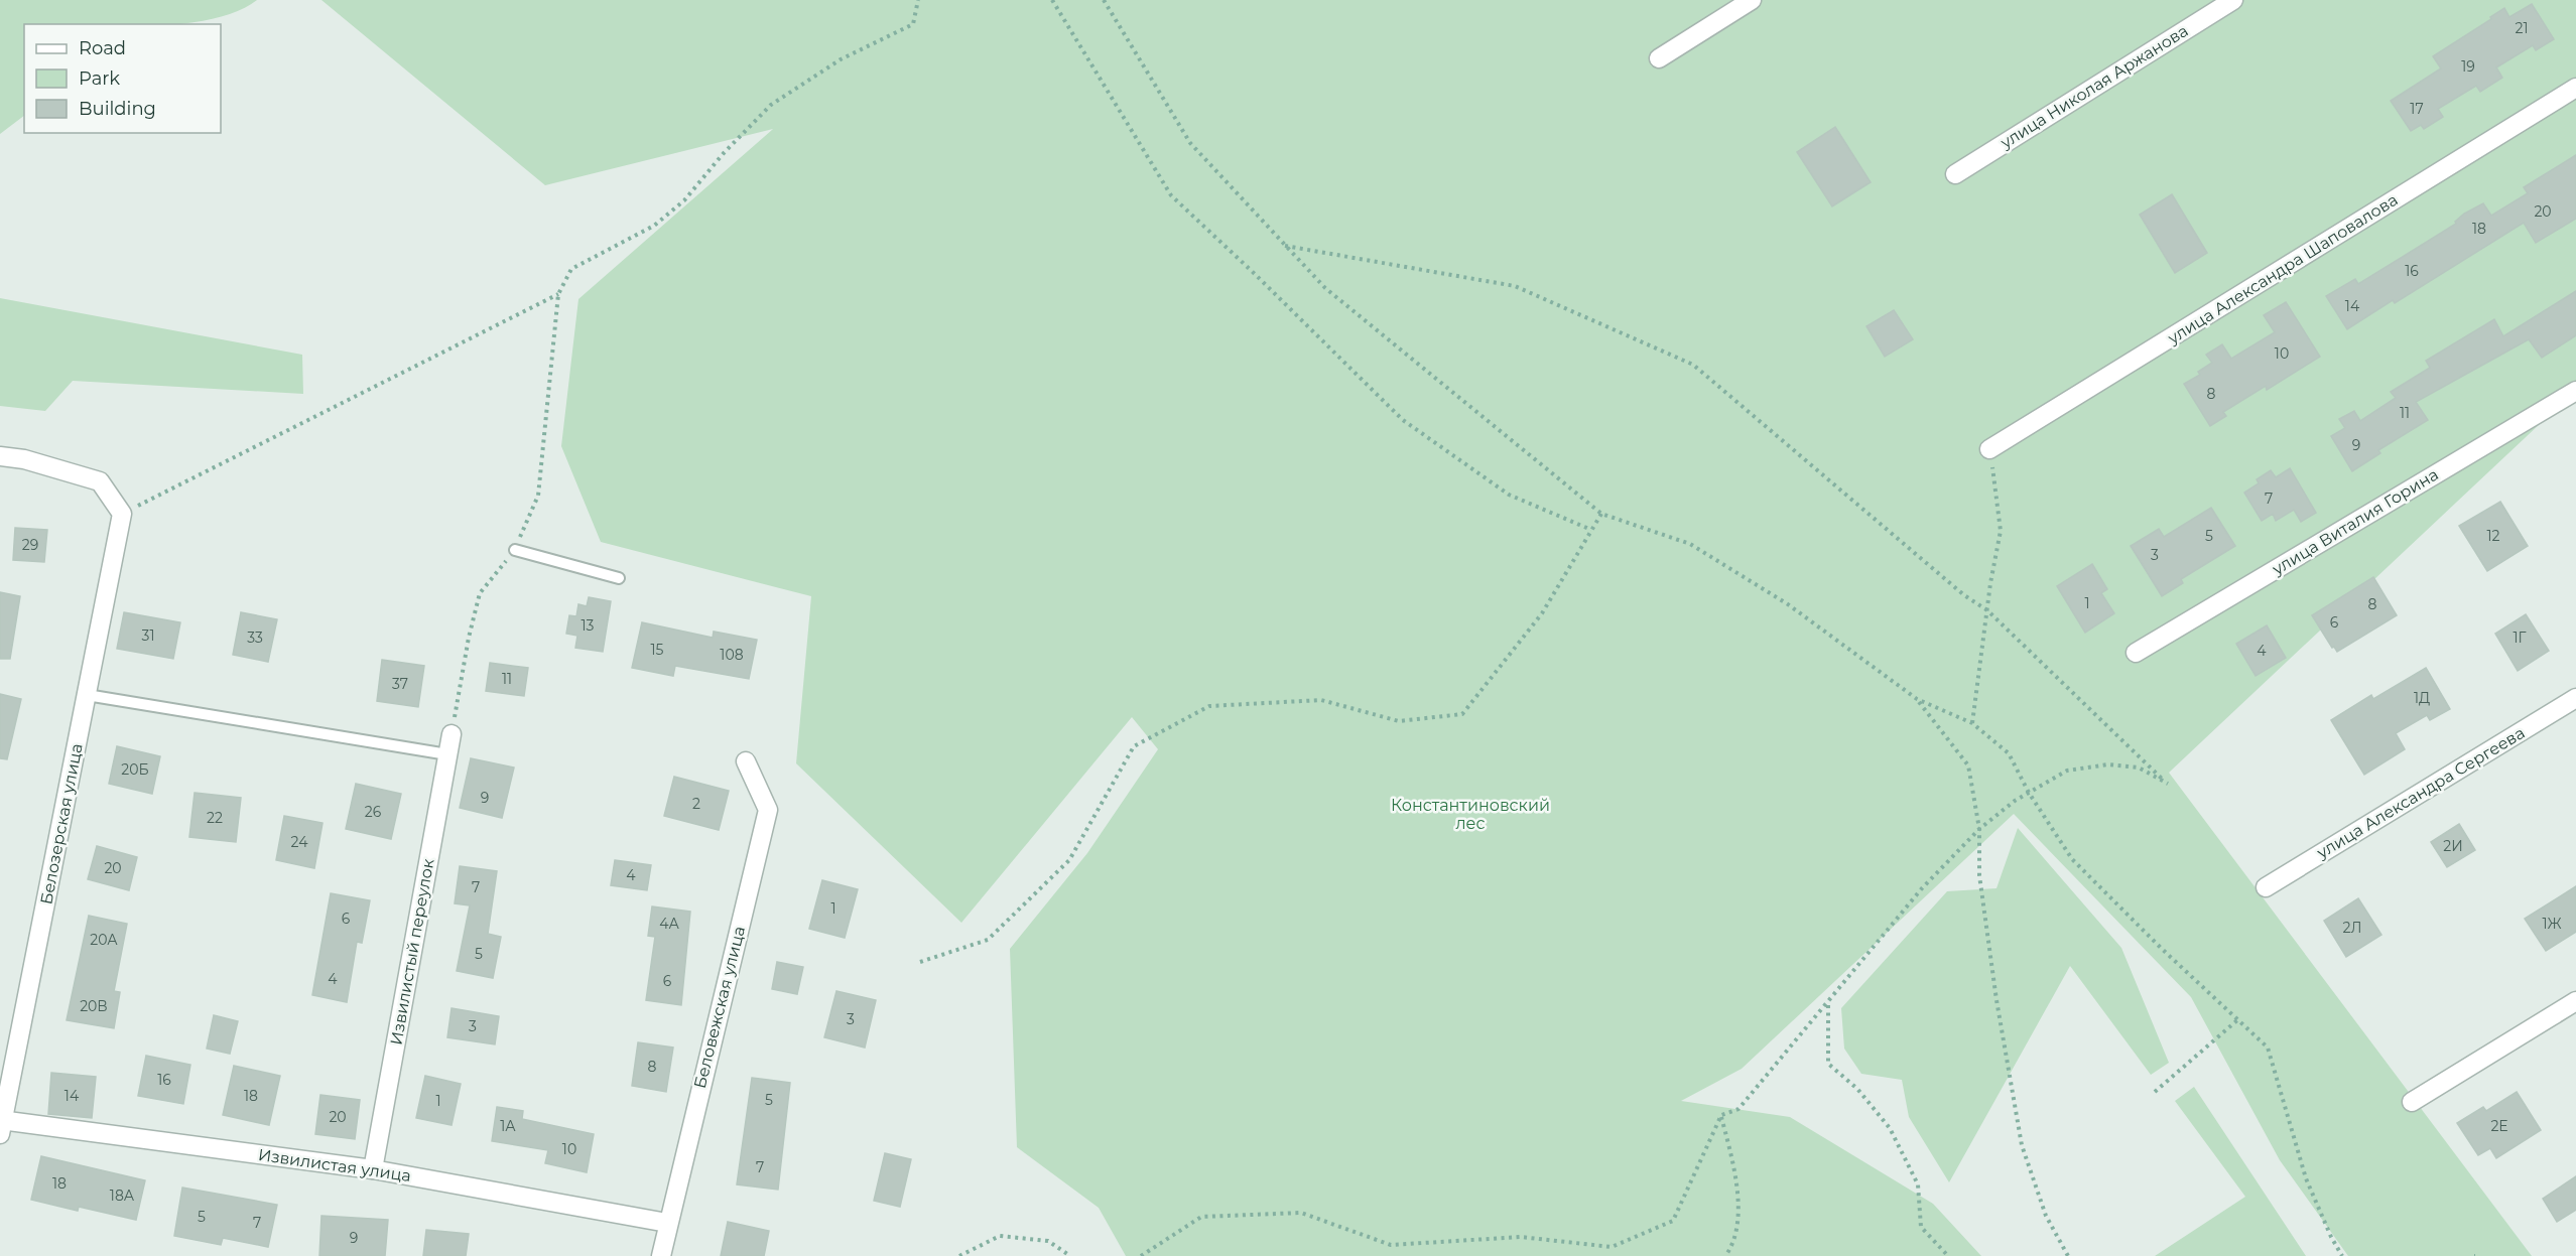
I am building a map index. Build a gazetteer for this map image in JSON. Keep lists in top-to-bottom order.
{
  "streets": {
    "street": [
      "улица Николая Аржанова",
      "улица Александра Шаповалова",
      "улица Виталия Горина",
      "улица Александра Сергеева",
      "Белозерская улица",
      "Извилистый переулок",
      "Беловежская улица",
      "Извилистая улица"
    ]
  },
  "crossings": [
    ["Белозерская улица", "Извилистая улица"],
    ["Извилистый переулок", "Извилистая улица"],
    ["Беловежская улица", "Извилистая улица"]
  ],
  "parks": ["Константиновский лес"],
  "house_numbers": [
    "21",
    "19",
    "17",
    "20",
    "18",
    "16",
    "14",
    "10",
    "8",
    "11",
    "9",
    "7",
    "5",
    "12",
    "29",
    "3",
    "1",
    "8",
    "6",
    "13",
    "31",
    "33",
    "1Г",
    "15",
    "4",
    "108",
    "11",
    "37",
    "1Д",
    "20Б",
    "9",
    "2",
    "26",
    "22",
    "24",
    "2И",
    "20",
    "4",
    "7",
    "1",
    "6",
    "4А",
    "1Ж",
    "2Л",
    "20А",
    "5",
    "4",
    "6",
    "20В",
    "3",
    "3",
    "8",
    "16",
    "14",
    "18",
    "5",
    "1",
    "20",
    "1А",
    "2Е",
    "10",
    "7",
    "18",
    "18А",
    "5",
    "7",
    "9"
  ],
  "legend": ["Road", "Park", "Building"]
}
